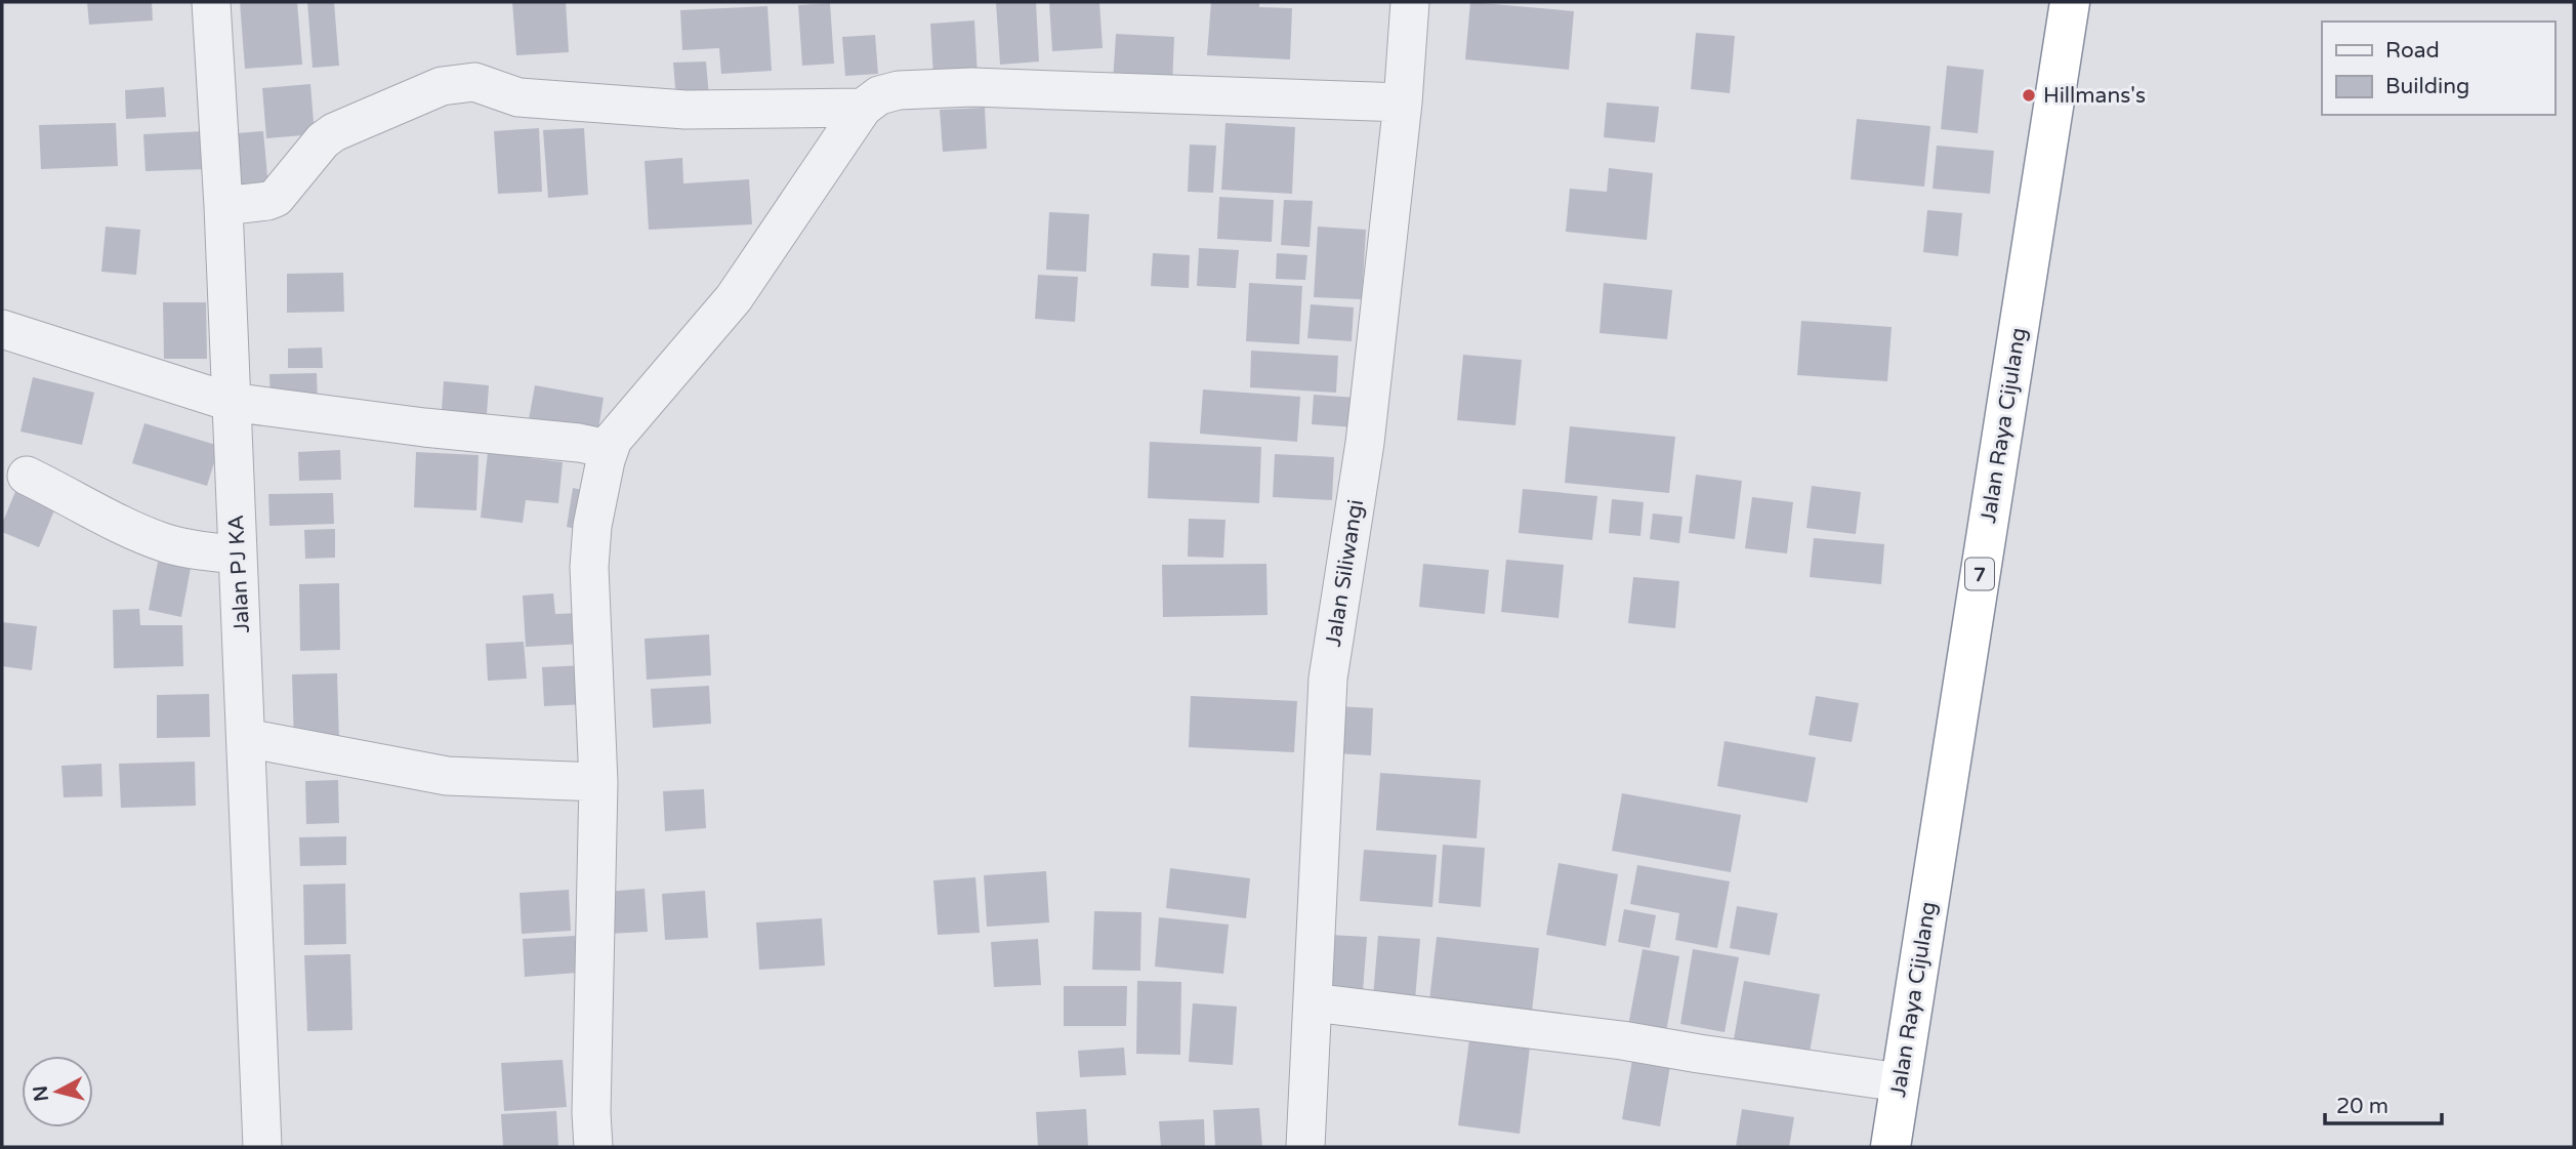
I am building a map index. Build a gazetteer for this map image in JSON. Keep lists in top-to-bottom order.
{
  "streets": {
    "highway": ["Jalan Raya Cijulang", "7"],
    "street": ["Jalan Siliwangi", "Jalan PJ KA"]
  },
  "places": ["Hillmans's"],
  "legend": ["Road", "Building"],
  "scale_bar": "20 m",
  "north": "left"
}
